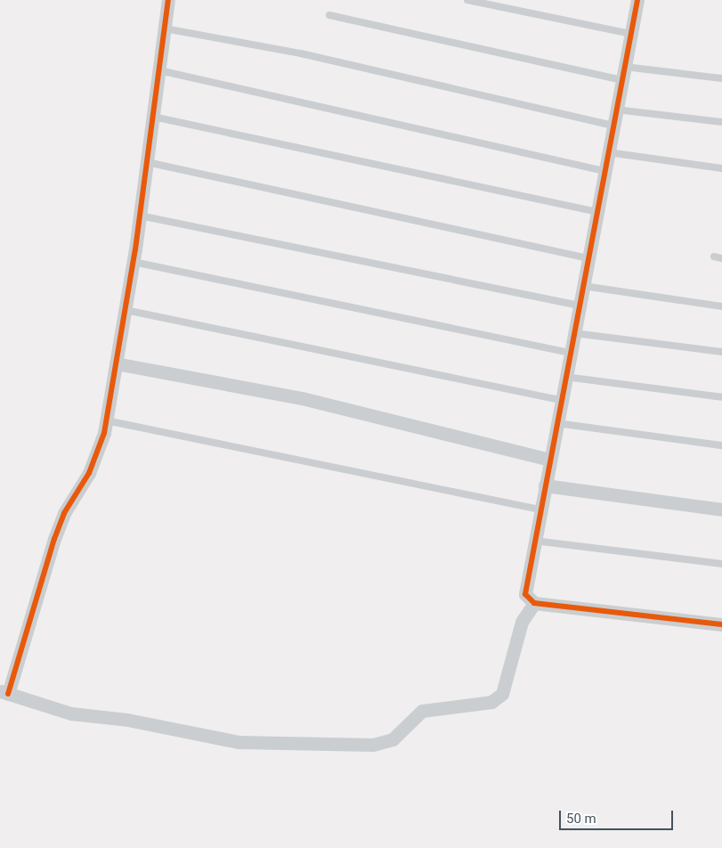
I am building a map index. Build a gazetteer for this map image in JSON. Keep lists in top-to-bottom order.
{
  "scale_bar": "50 m"
}
